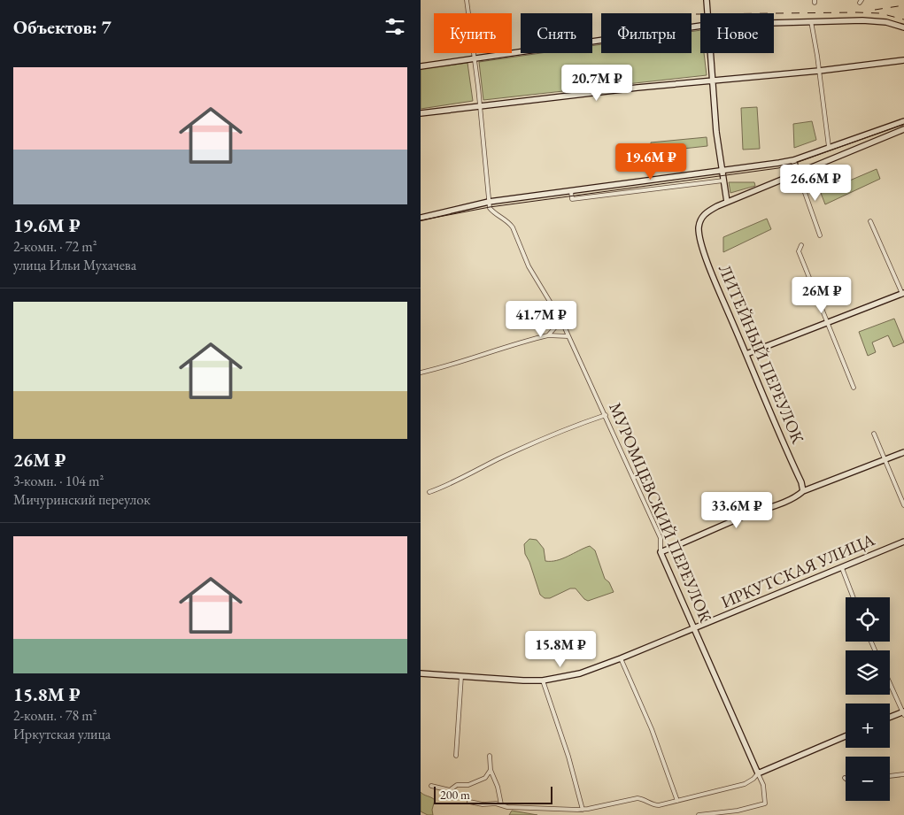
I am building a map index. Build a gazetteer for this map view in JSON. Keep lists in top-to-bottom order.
{
  "streets": {
    "main road": ["ЛИТЕЙНЫЙ ПЕРЕУЛОК", "МУРОМЦЕВСКИЙ ПЕРЕУЛОК", "ИРКУТСКАЯ УЛИЦА"]
  },
  "crossings": [
    ["МУРОМЦЕВСКИЙ ПЕРЕУЛОК", "ИРКУТСКАЯ УЛИЦА"]
  ],
  "scale_bar": "200 m",
  "page": {
    "heading": "Объектов: 7",
    "chip": [
      "Купить",
      "Снять",
      "Фильтры",
      "Новое"
    ],
    "list": [
      {
        "name": "19.6M ₽",
        "note": "2-комн. · 72 m² · улица Ильи Мухачева"
      },
      {
        "name": "26M ₽",
        "note": "3-комн. · 104 m² · Мичуринский переулок"
      },
      {
        "name": "15.8M ₽",
        "note": "2-комн. · 78 m² · Иркутская улица"
      }
    ],
    "price": [
      "20.7M ₽",
      "19.6M ₽",
      "26.6M ₽",
      "26M ₽",
      "41.7M ₽",
      "33.6M ₽",
      "15.8M ₽"
    ],
    "map_buttons": ["+", "−"],
    "scale": "200 m"
  }
}
